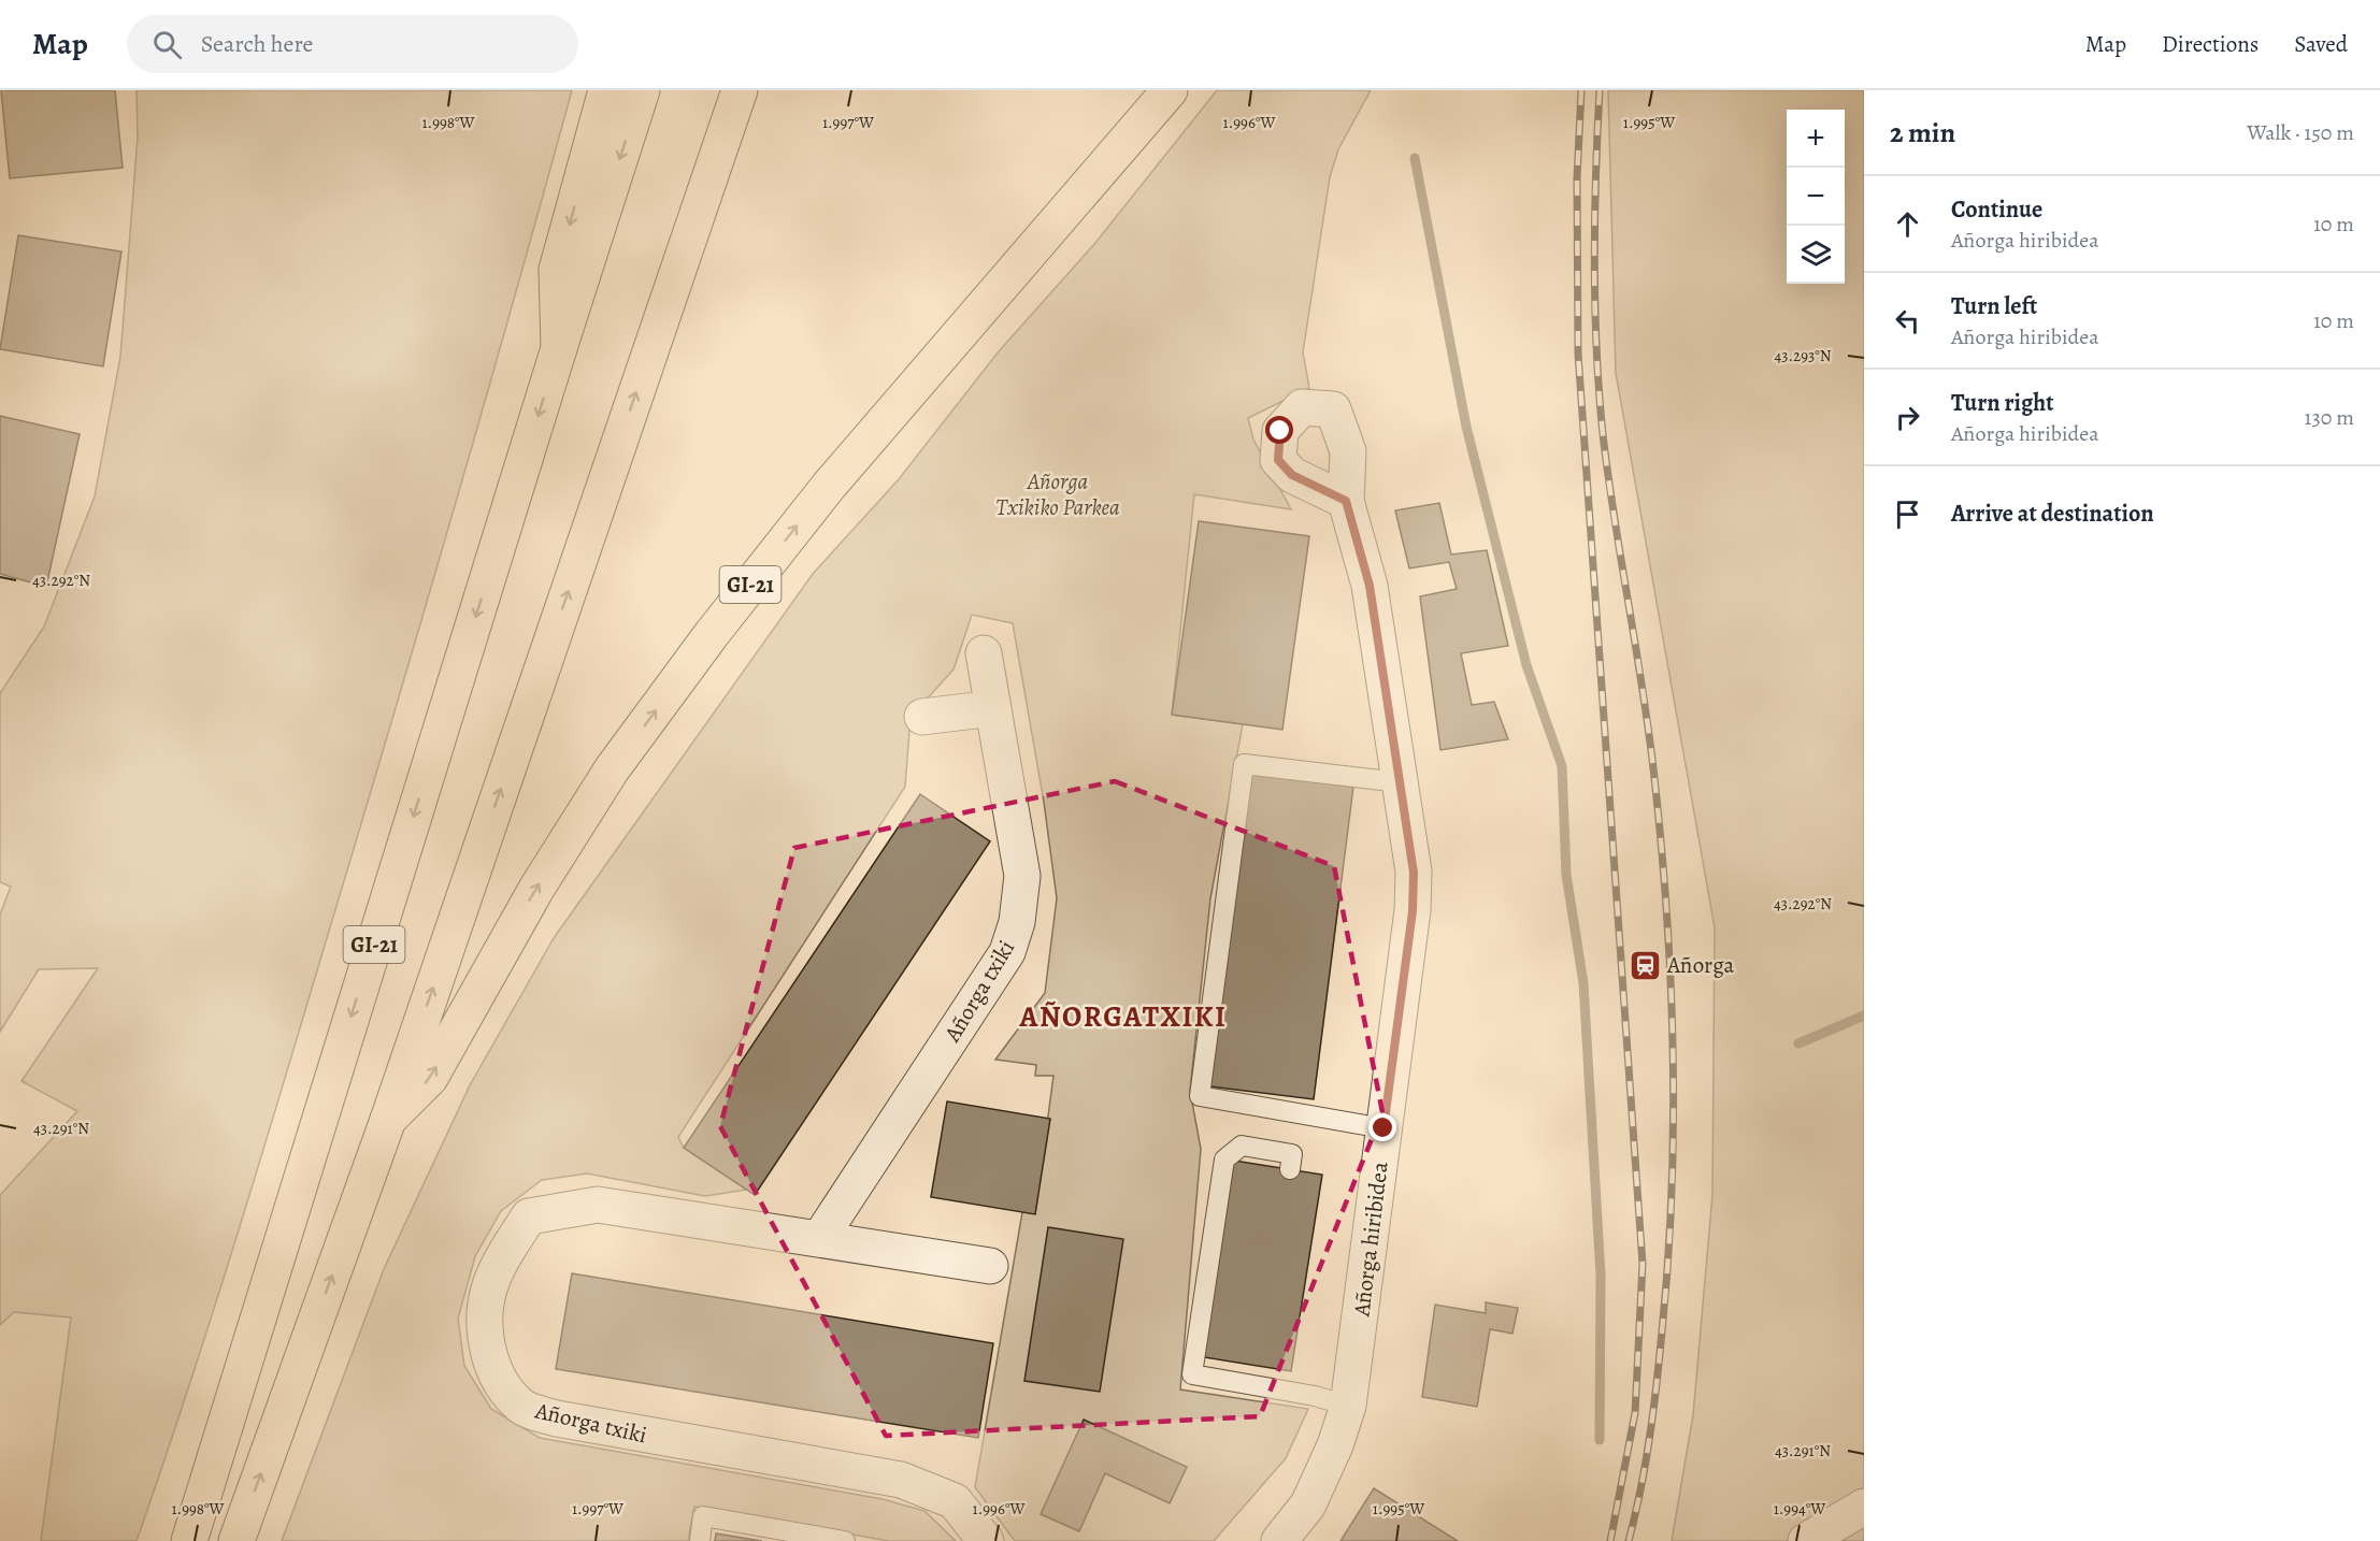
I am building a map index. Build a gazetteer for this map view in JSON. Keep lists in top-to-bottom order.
{
  "streets": {
    "main road": ["GI-21"],
    "street": ["Añorga txiki", "Añorga hiribidea"]
  },
  "districts": ["AÑORGATXIKI"],
  "parks": ["Añorga Txikiko Parkea"],
  "places": {
    "station": ["Añorga"]
  },
  "page": {
    "header": "Map",
    "search": "Search here",
    "nav": ["Map", "Directions", "Saved"],
    "heading": ["2 min", "Walk · 150 m"],
    "map_buttons": ["+", "−"],
    "list": [
      ["Continue", "Añorga hiribidea", "10 m"],
      ["Turn left", "Añorga hiribidea", "10 m"],
      ["Turn right", "Añorga hiribidea", "130 m"],
      "Arrive at destination"
    ]
  },
  "coordinates": [
    "1.998°W",
    "1.997°W",
    "1.996°W",
    "1.995°W",
    "43.293°N",
    "43.292°N",
    "43.291°N",
    "1.994°W"
  ]
}
